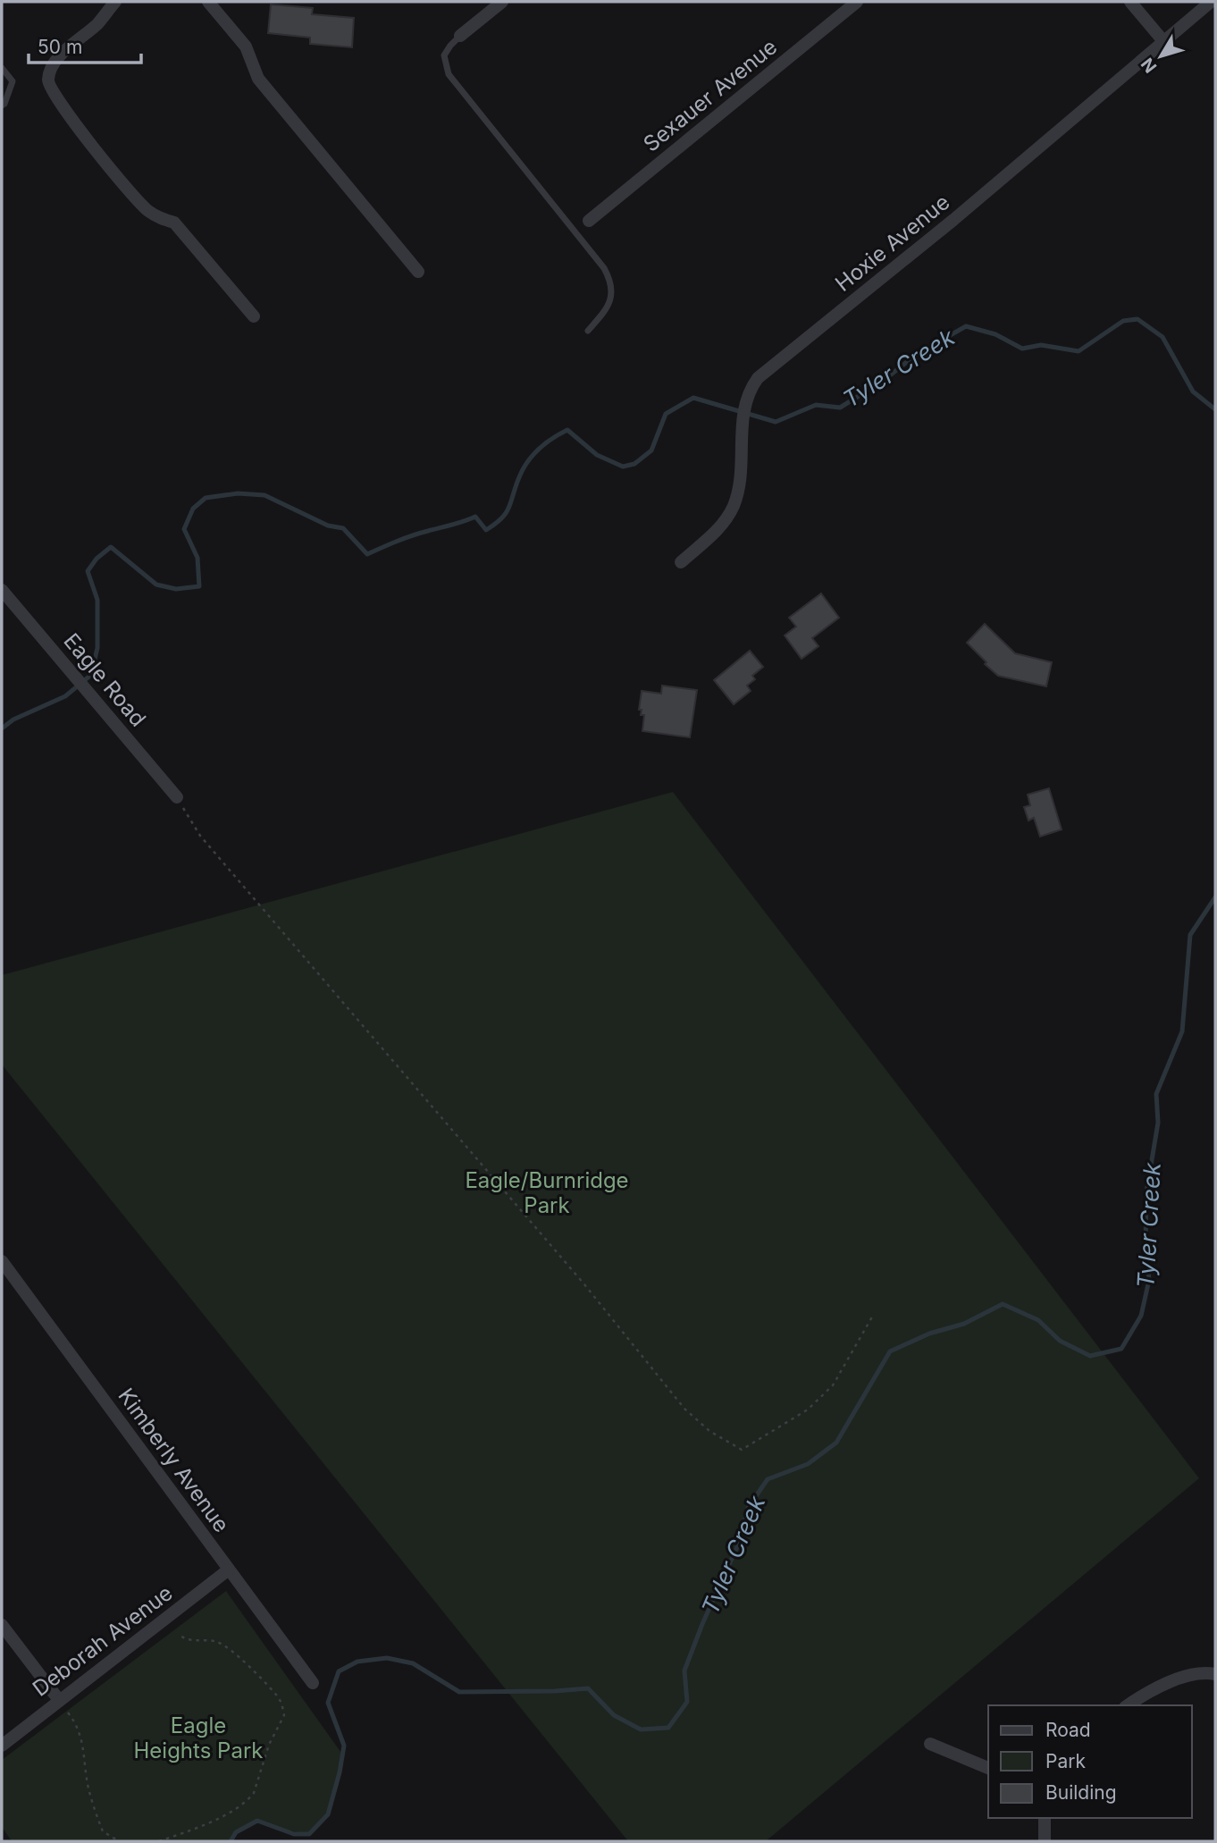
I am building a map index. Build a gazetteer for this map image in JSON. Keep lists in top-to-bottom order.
{
  "streets": {
    "street": [
      "Sexauer Avenue",
      "Hoxie Avenue",
      "Eagle Road",
      "Kimberly Avenue",
      "Deborah Avenue"
    ]
  },
  "crossings": [
    ["Kimberly Avenue", "Deborah Avenue"]
  ],
  "water": ["Tyler Creek"],
  "parks": ["Eagle/Burnridge Park", "Eagle Heights Park"],
  "legend": ["Road", "Park", "Building"],
  "scale_bar": "50 m",
  "north": "bottom left"
}
